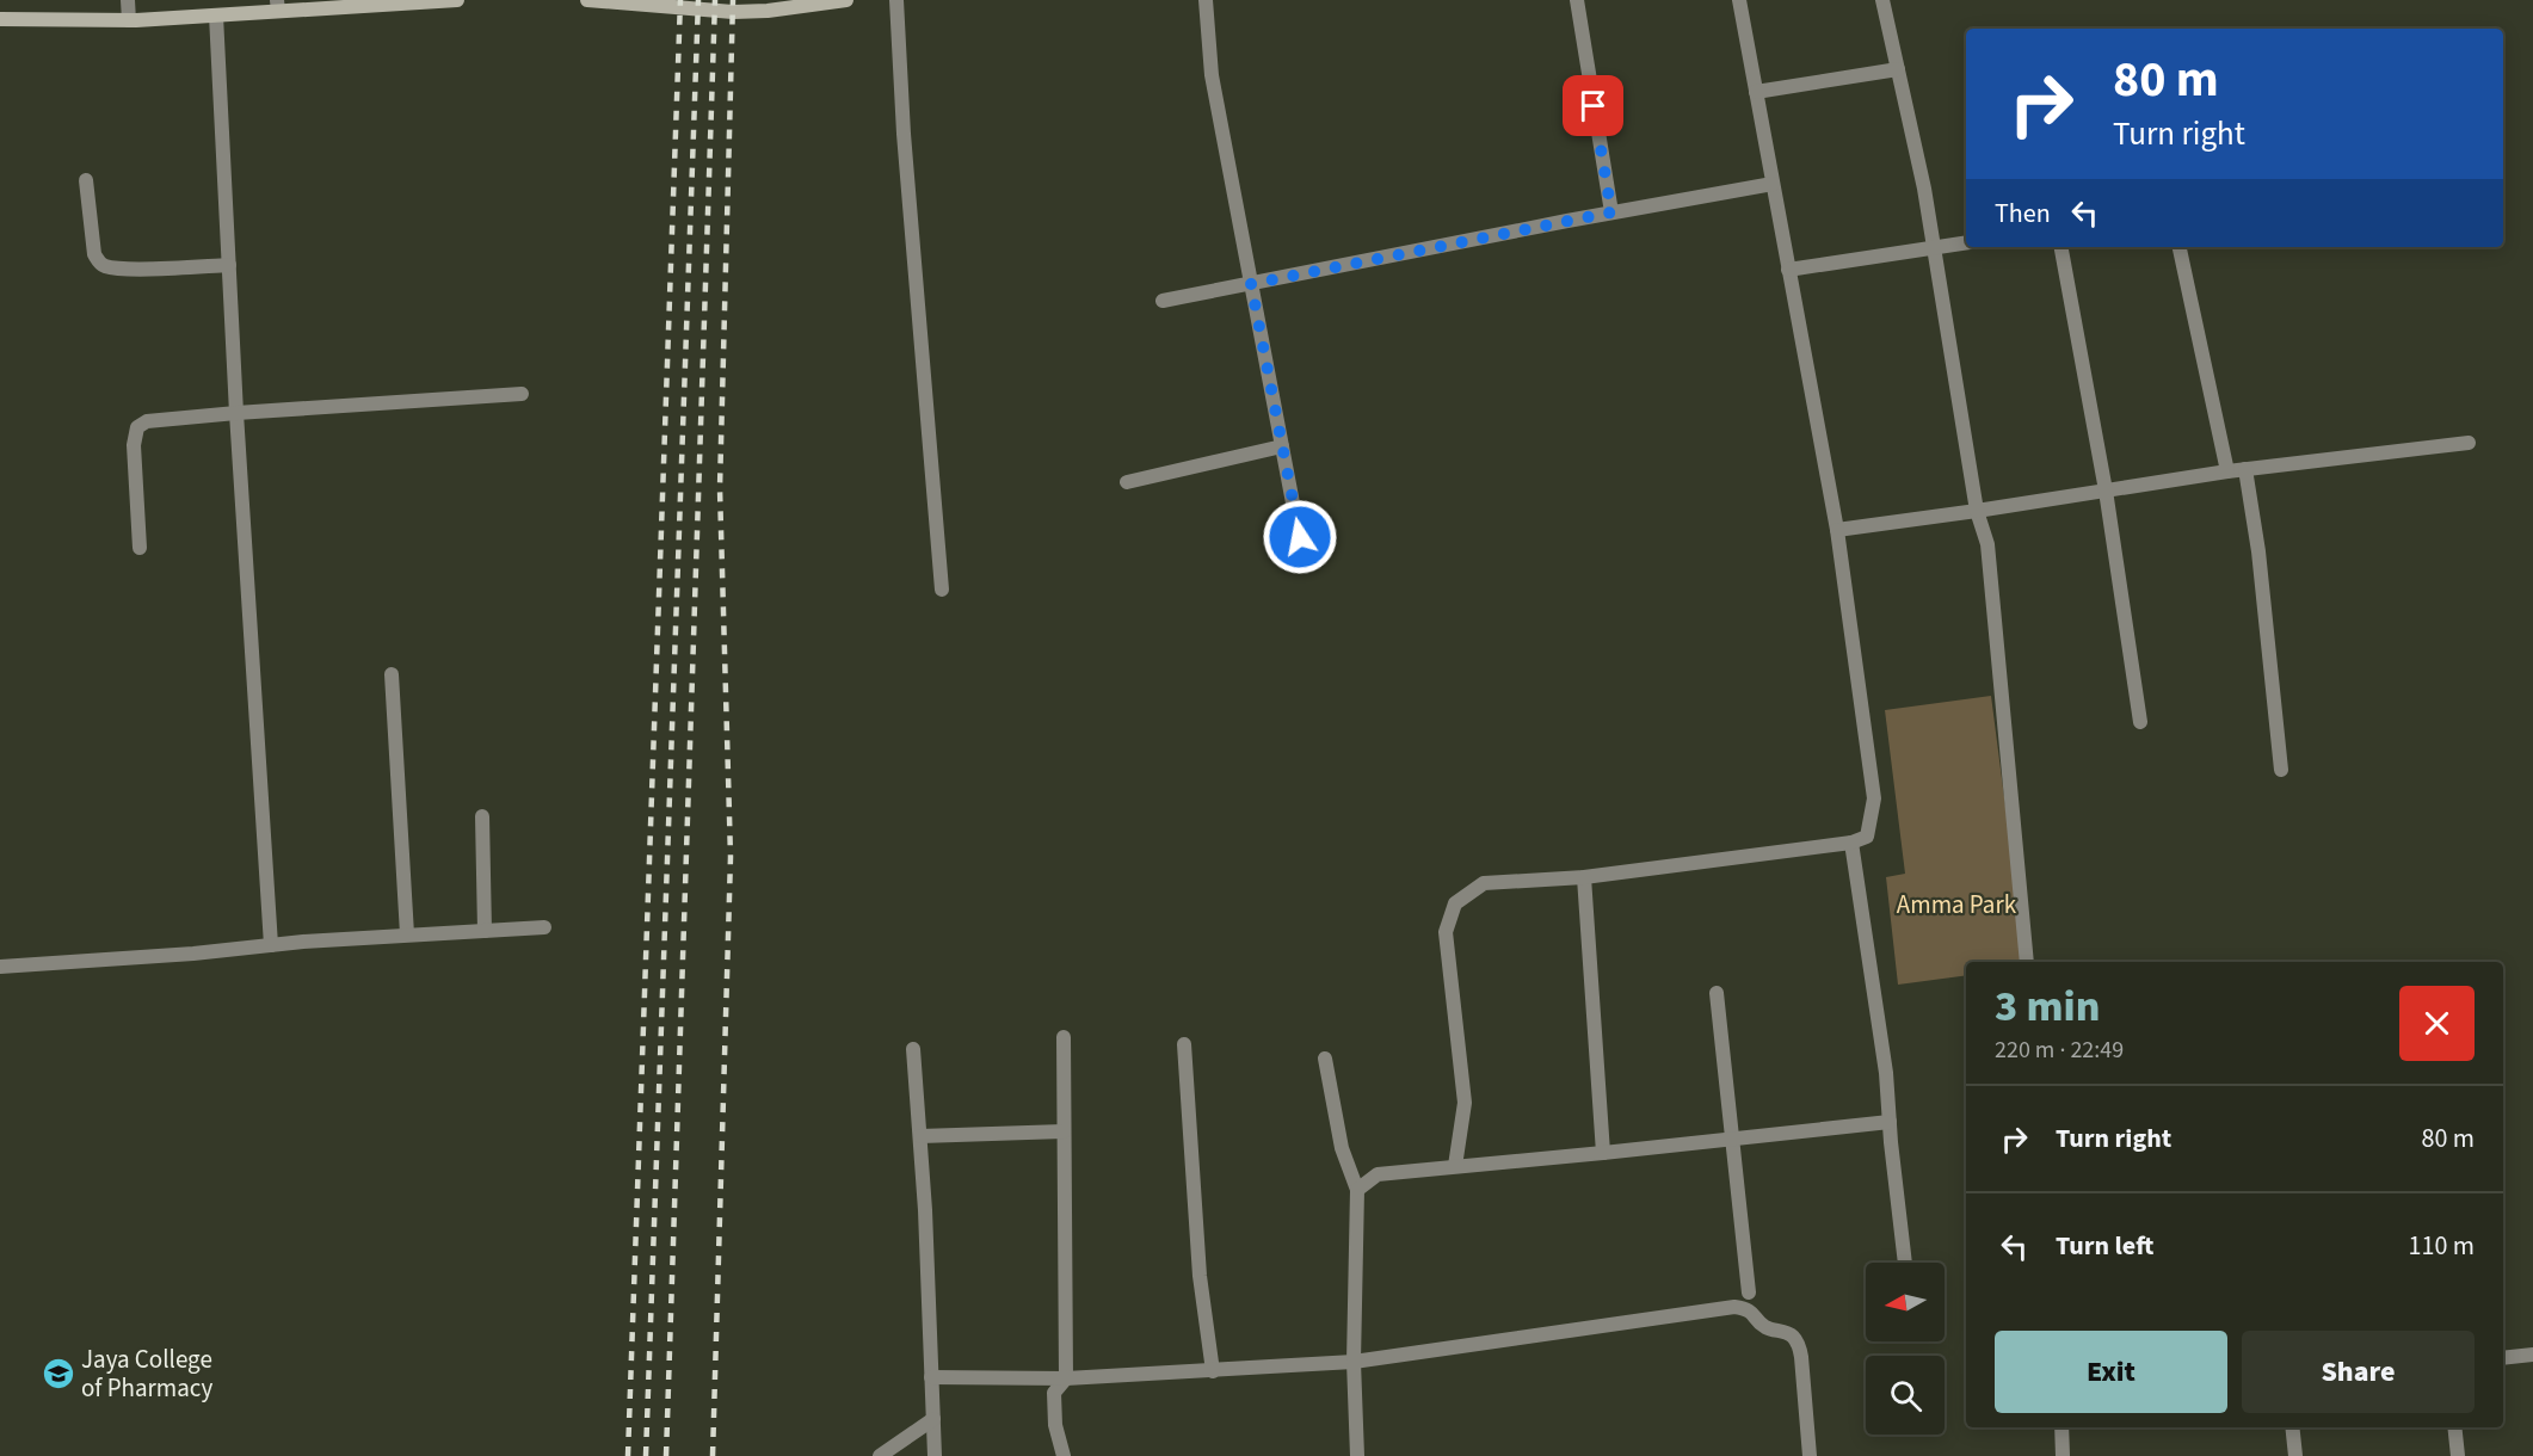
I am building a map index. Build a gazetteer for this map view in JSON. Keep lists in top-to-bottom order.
{
  "parks": ["Amma Park"],
  "places": {
    "school or university": ["Jaya College of Pharmacy"]
  },
  "north": "left",
  "page": {
    "turn": ["80 m", "Turn right"],
    "then": "Then",
    "heading": ["3 min", "220 m · 22:49"],
    "list": [
      {
        "name": "Turn right",
        "value": "80 m"
      },
      {
        "name": "Turn left",
        "value": "110 m"
      }
    ],
    "buttons": ["Exit", "Share"]
  }
}
